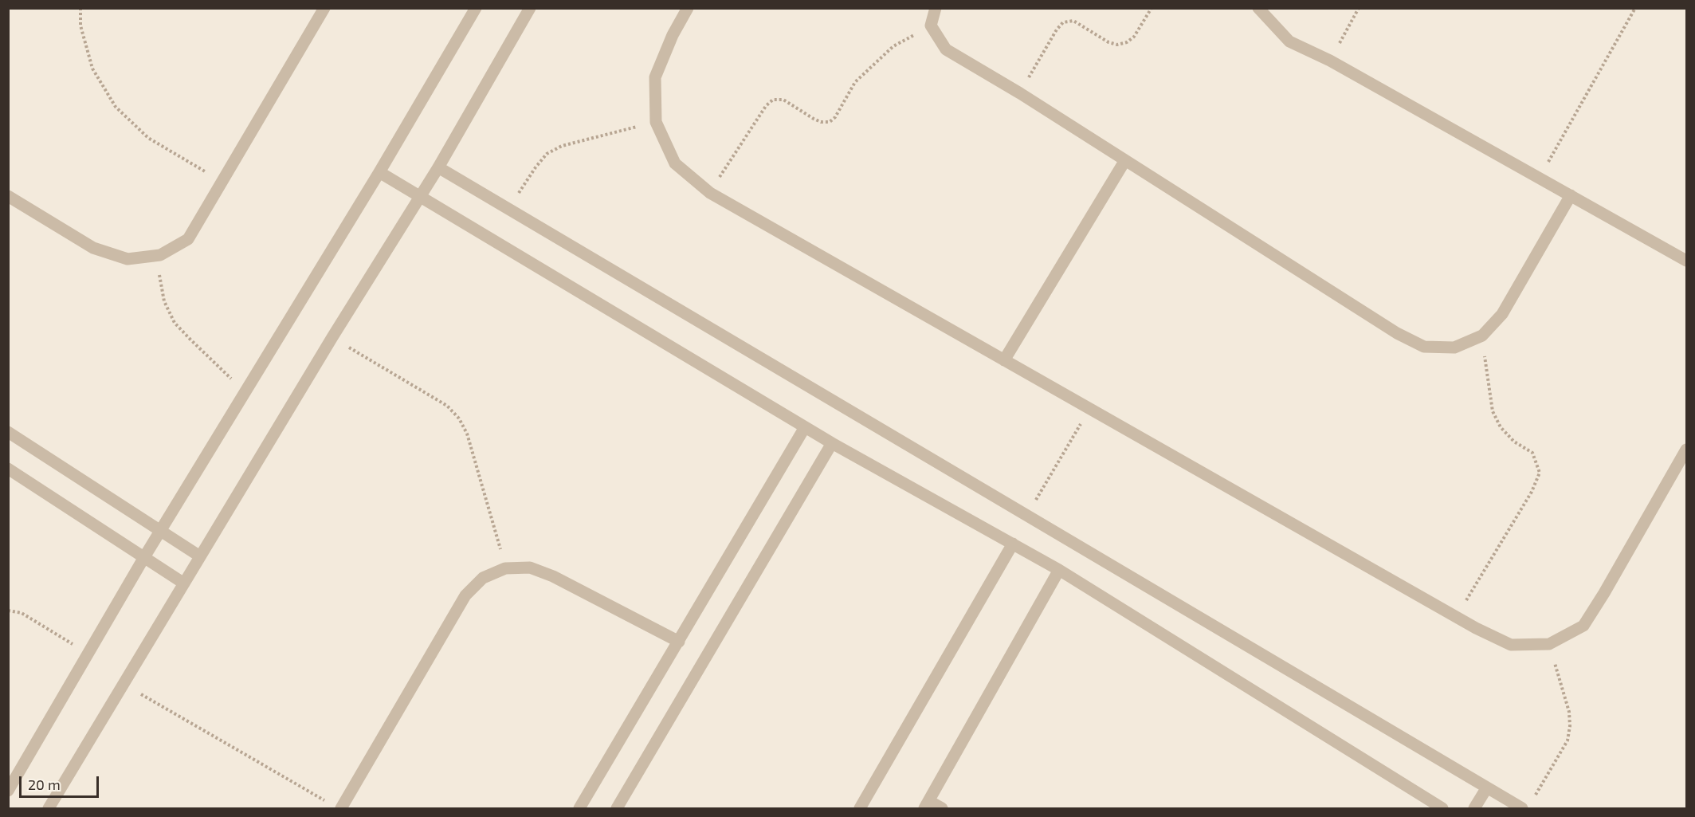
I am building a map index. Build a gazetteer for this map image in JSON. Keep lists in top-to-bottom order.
{
  "scale_bar": "20 m"
}
